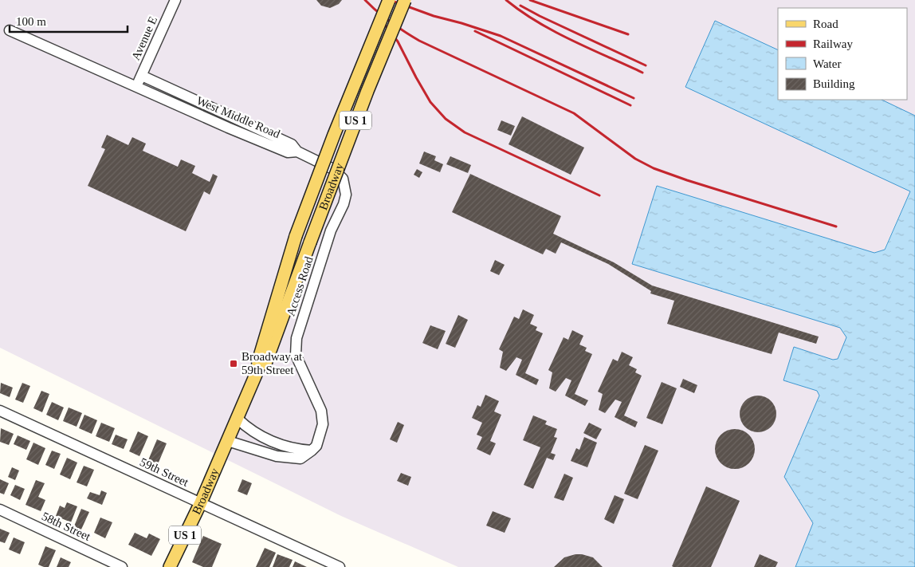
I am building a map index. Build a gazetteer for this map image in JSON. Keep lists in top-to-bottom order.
{
  "streets": {
    "main road": ["US 1", "Broadway"],
    "street": [
      "Avenue E",
      "West Middle Road",
      "Access Road",
      "59th Street",
      "58th Street"
    ]
  },
  "crossings": [
    ["Avenue E", "West Middle Road"],
    ["West Middle Road", "Access Road"],
    ["Broadway", "59th Street"]
  ],
  "places": {
    "transit": ["Broadway at 59th Street"]
  },
  "legend": [
    "Road",
    "Railway",
    "Water",
    "Building"
  ],
  "scale_bar": "100 m"
}
